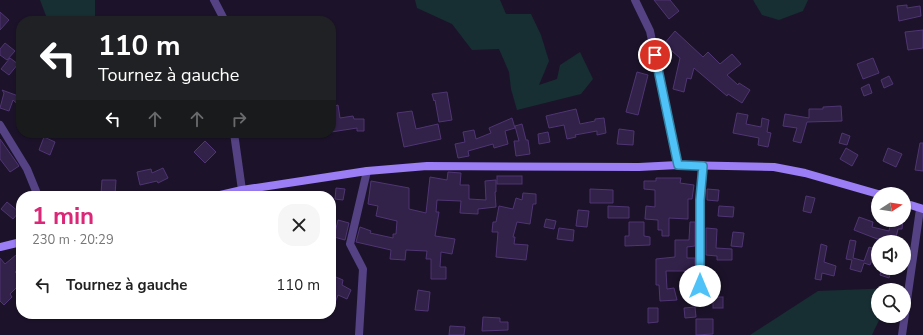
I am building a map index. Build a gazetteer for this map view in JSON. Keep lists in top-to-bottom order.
{
  "north": "right",
  "page": {
    "turn": ["110 m", "Tournez à gauche"],
    "heading": ["1 min", "230 m · 20:29"],
    "list": [
      {
        "name": "Tournez à gauche",
        "value": "110 m"
      }
    ]
  }
}
